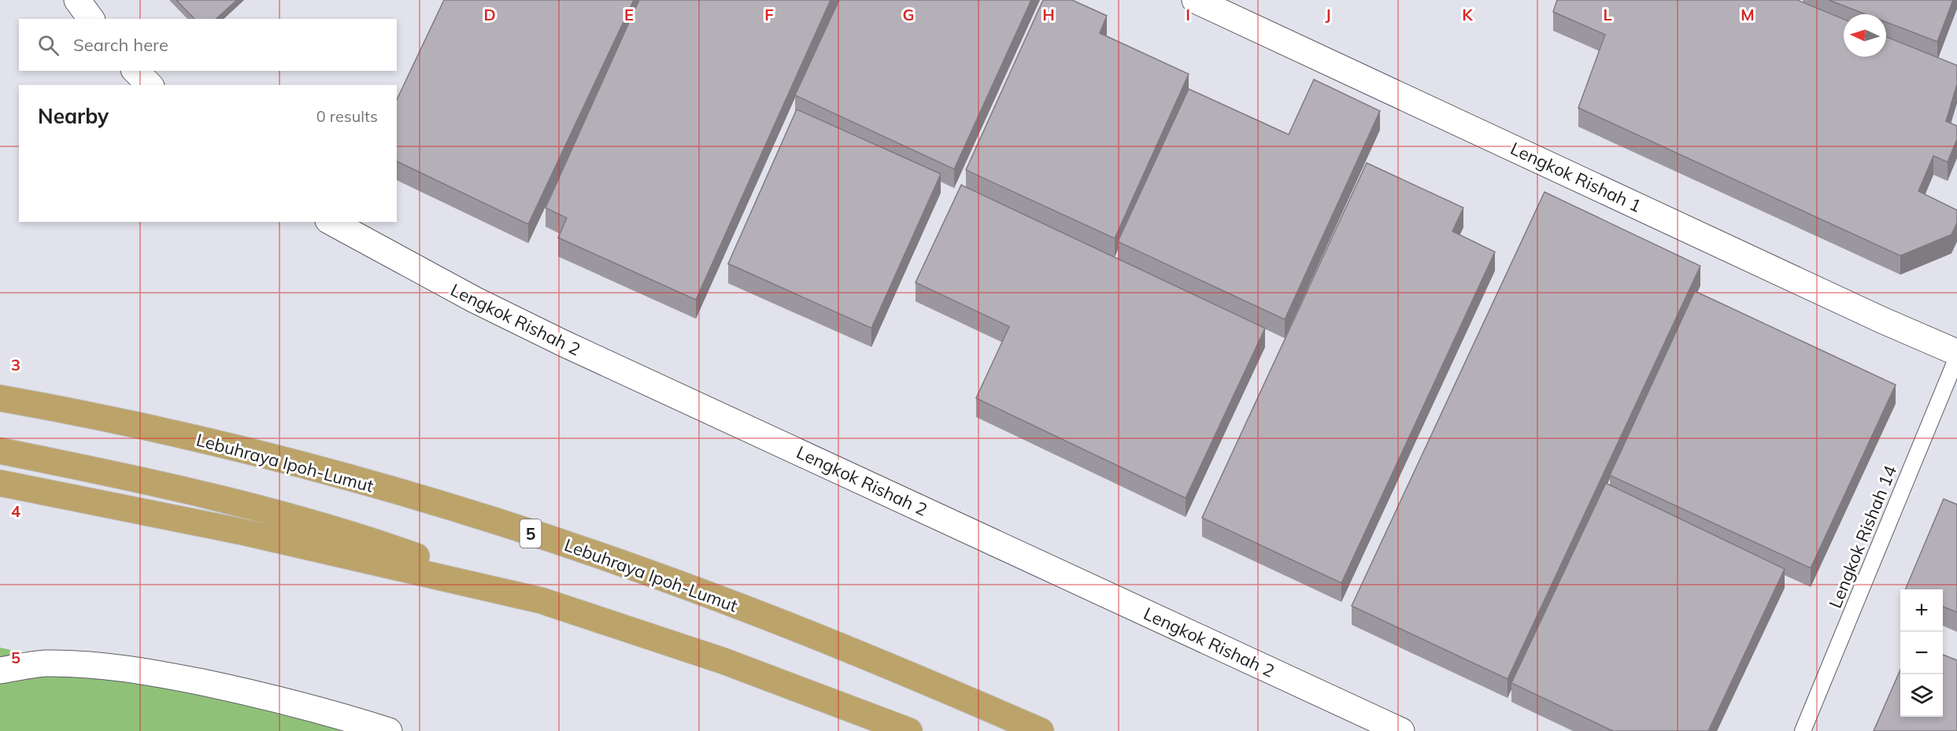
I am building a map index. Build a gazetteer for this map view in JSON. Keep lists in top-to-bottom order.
{
  "streets": {
    "highway": ["Lebuhraya Ipoh-Lumut", "5"],
    "street": ["Lengkok Rishah 1", "Lengkok Rishah 2"],
    "lane": ["Lengkok Rishah 14"]
  },
  "north": "left",
  "page": {
    "search": "Search here",
    "heading": ["Nearby", "0 results"],
    "map_buttons": ["+", "−"]
  },
  "grid": {
    "columns": [
      "D",
      "E",
      "F",
      "G",
      "H",
      "I",
      "J",
      "K",
      "L",
      "M"
    ],
    "rows": ["3", "4", "5"]
  }
}
